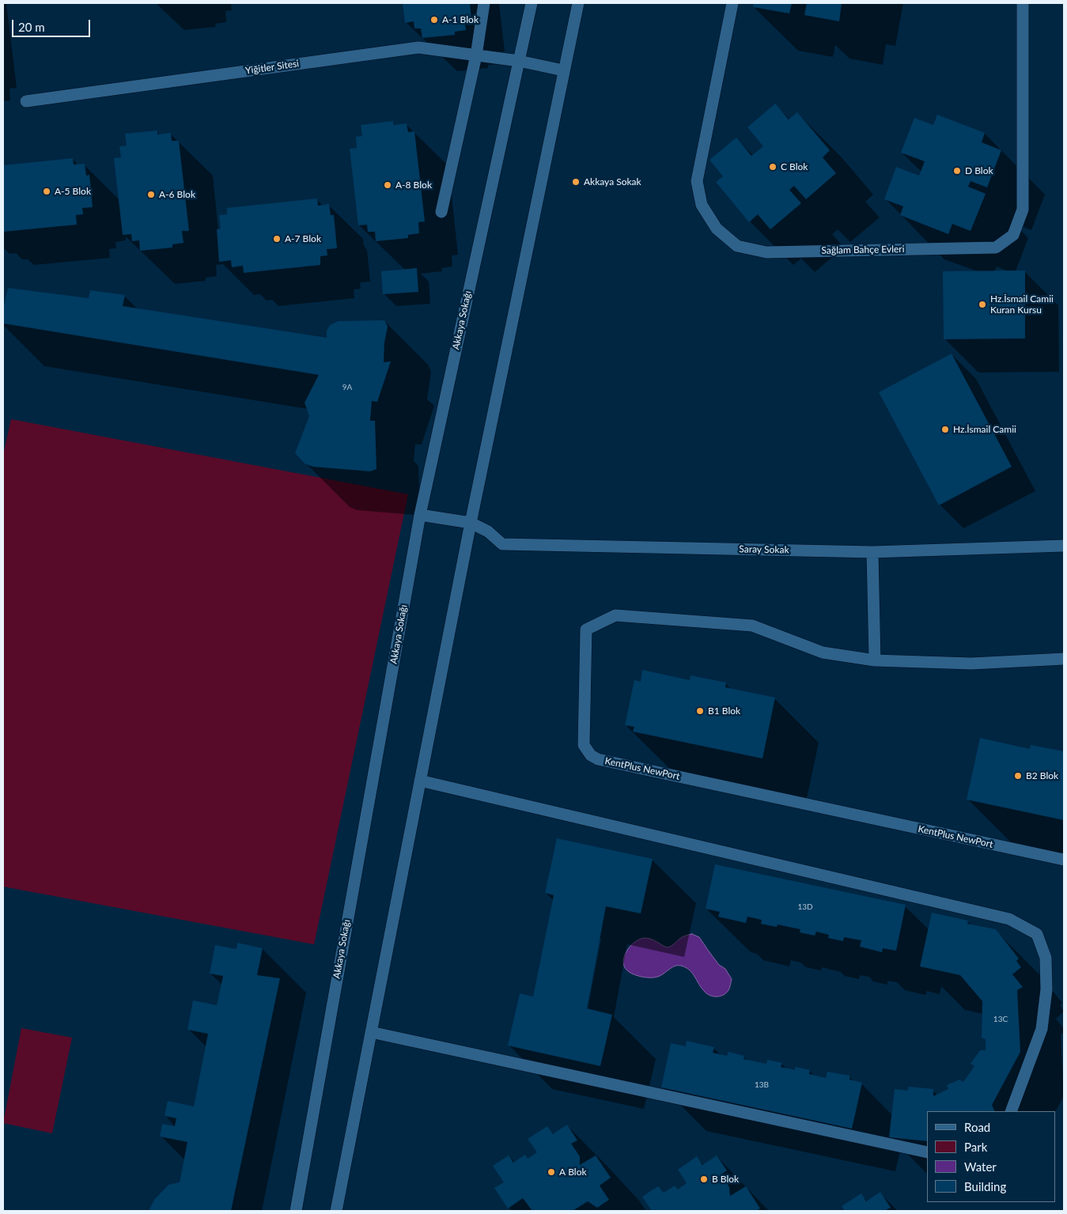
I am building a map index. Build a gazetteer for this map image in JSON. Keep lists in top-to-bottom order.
{
  "streets": {
    "street": [
      "Yiğitler Sitesi",
      "Sağlam Bahçe Evleri",
      "Akkaya Sokağı",
      "Saray Sokak",
      "KentPlus NewPort"
    ]
  },
  "crossings": [
    ["Yiğitler Sitesi", "Akkaya Sokağı"],
    ["Akkaya Sokağı", "Saray Sokak"]
  ],
  "places": [
    "A-1 Blok",
    "C Blok",
    "D Blok",
    "Akkaya Sokak",
    "A-8 Blok",
    "A-5 Blok",
    "A-6 Blok",
    "A-7 Blok",
    "Hz.İsmail Camii Kuran Kursu",
    "Hz.İsmail Camii",
    "B1 Blok",
    "B2 Blok",
    "A Blok",
    "B Blok"
  ],
  "house_numbers": [
    "9A",
    "13D",
    "13C",
    "13B"
  ],
  "legend": [
    "Road",
    "Park",
    "Water",
    "Building"
  ],
  "scale_bar": "20 m"
}
